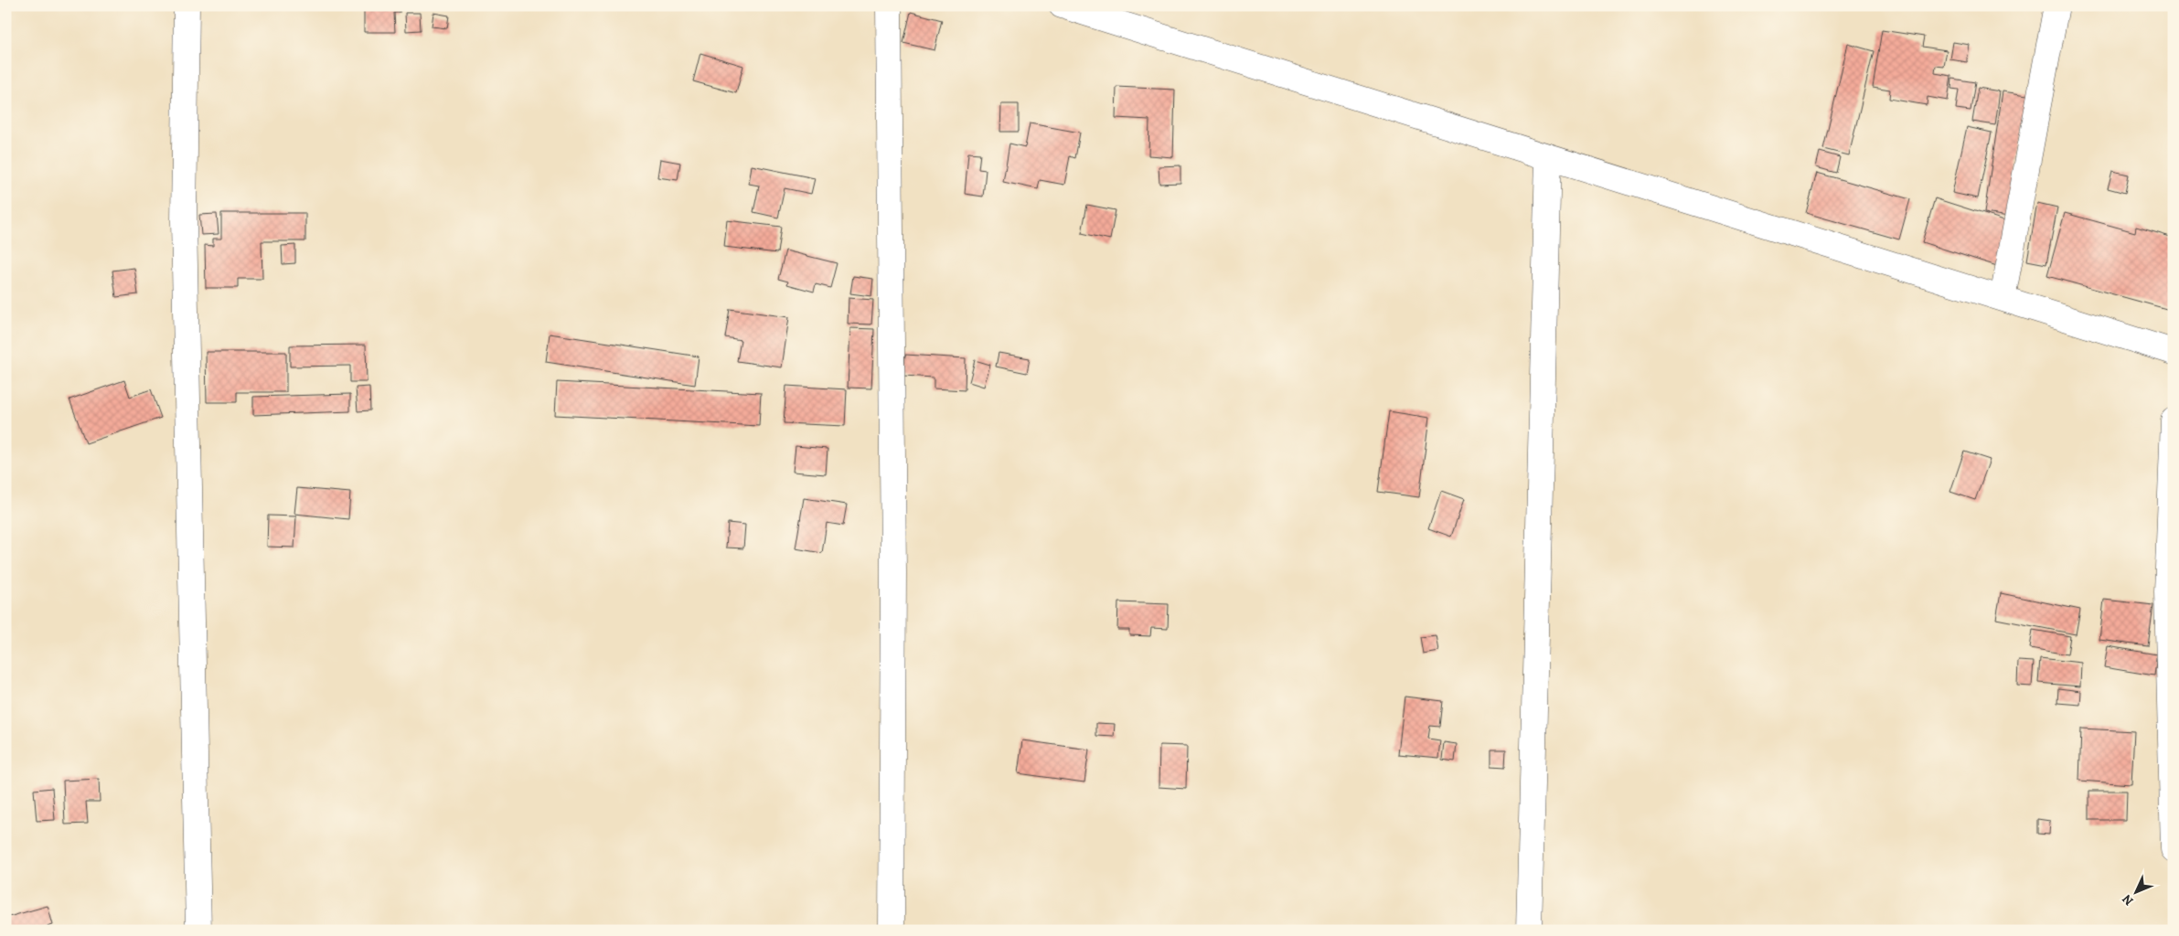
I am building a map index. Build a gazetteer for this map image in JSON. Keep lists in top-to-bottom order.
{
  "north": "bottom left"
}
